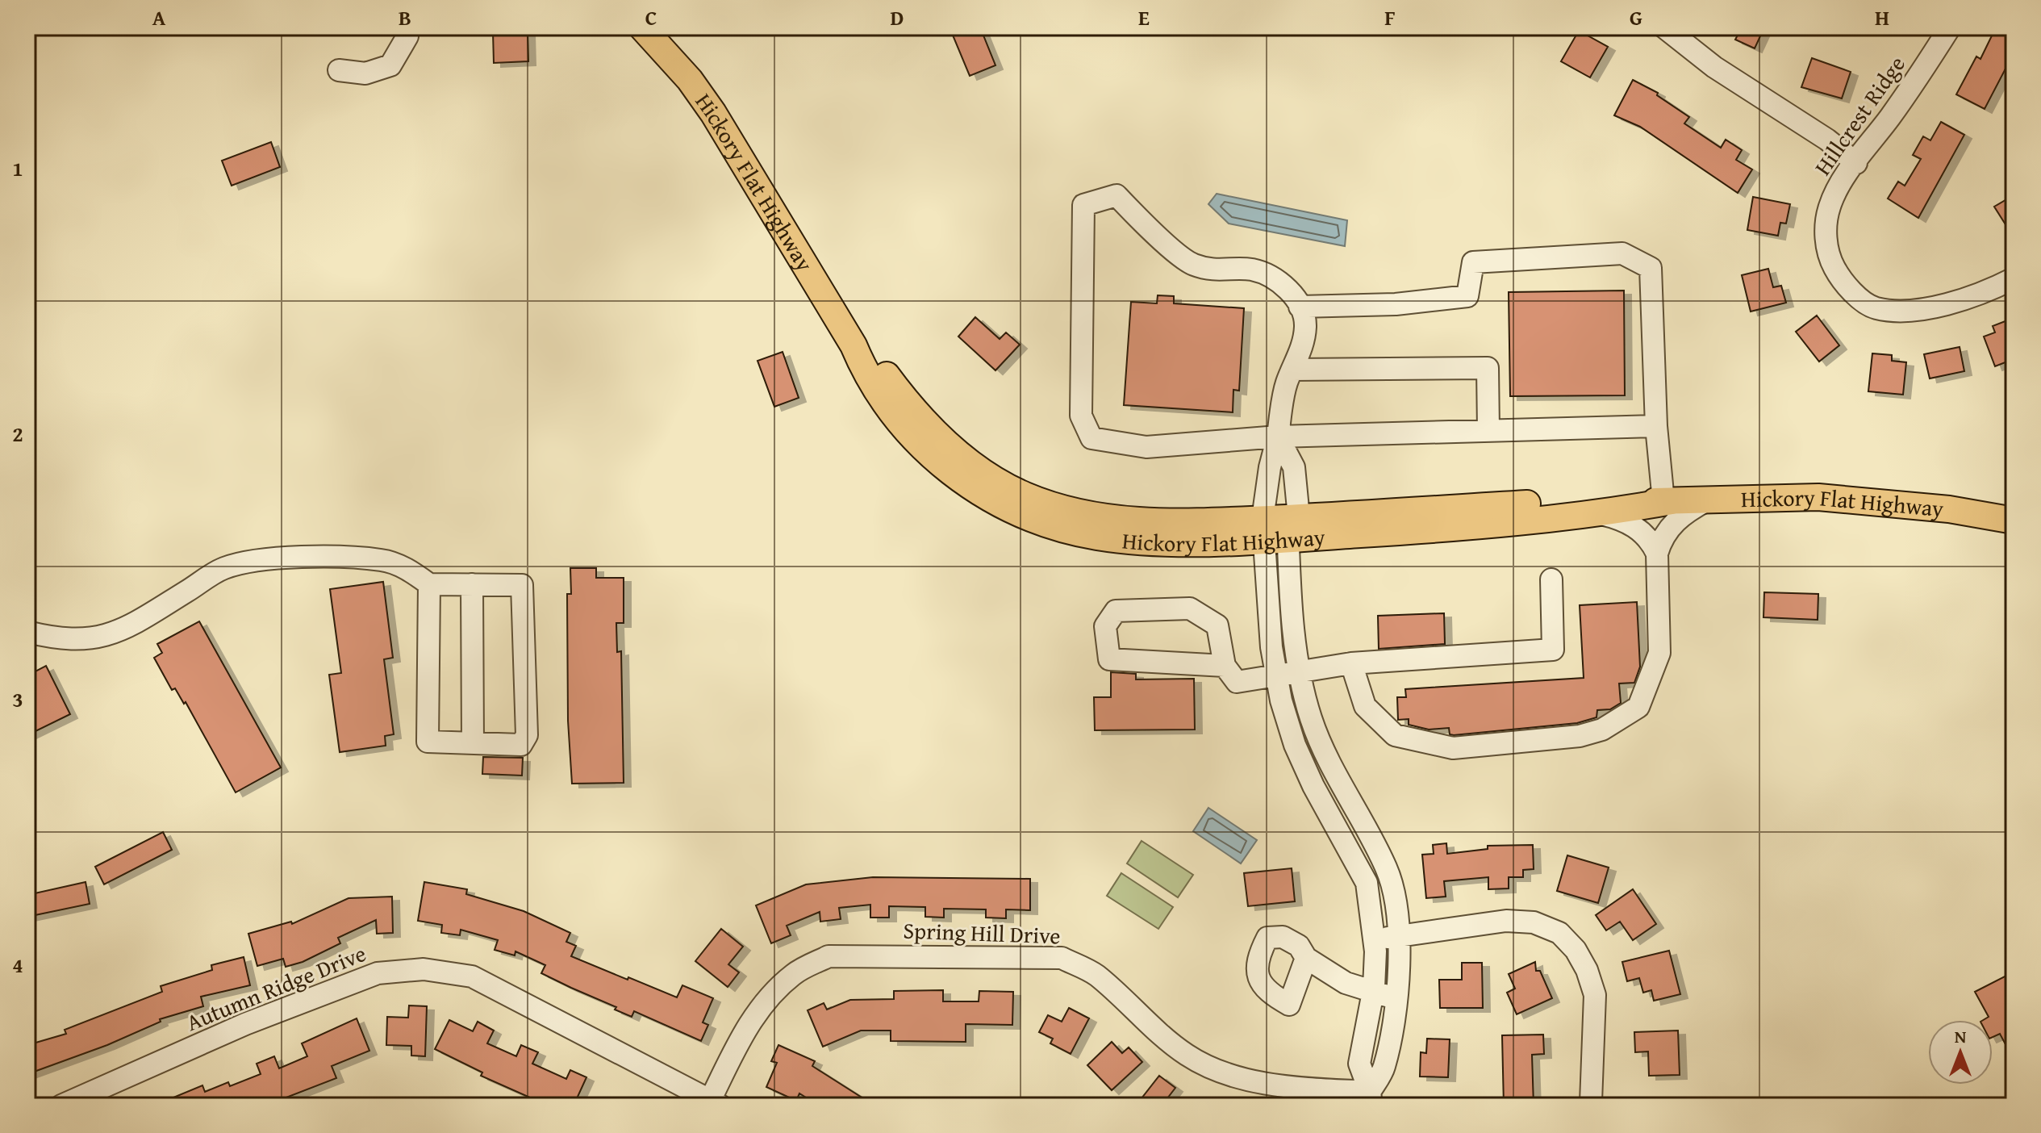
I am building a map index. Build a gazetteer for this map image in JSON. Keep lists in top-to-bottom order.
{
  "streets": {
    "main road": ["Hickory Flat Highway"],
    "street": ["Hillcrest Ridge", "Spring Hill Drive", "Autumn Ridge Drive"]
  },
  "crossings": [
    ["Spring Hill Drive", "Autumn Ridge Drive"]
  ],
  "north": "top",
  "grid": {
    "columns": [
      "A",
      "B",
      "C",
      "D",
      "E",
      "F",
      "G",
      "H"
    ],
    "rows": [
      "1",
      "2",
      "3",
      "4"
    ]
  }
}
